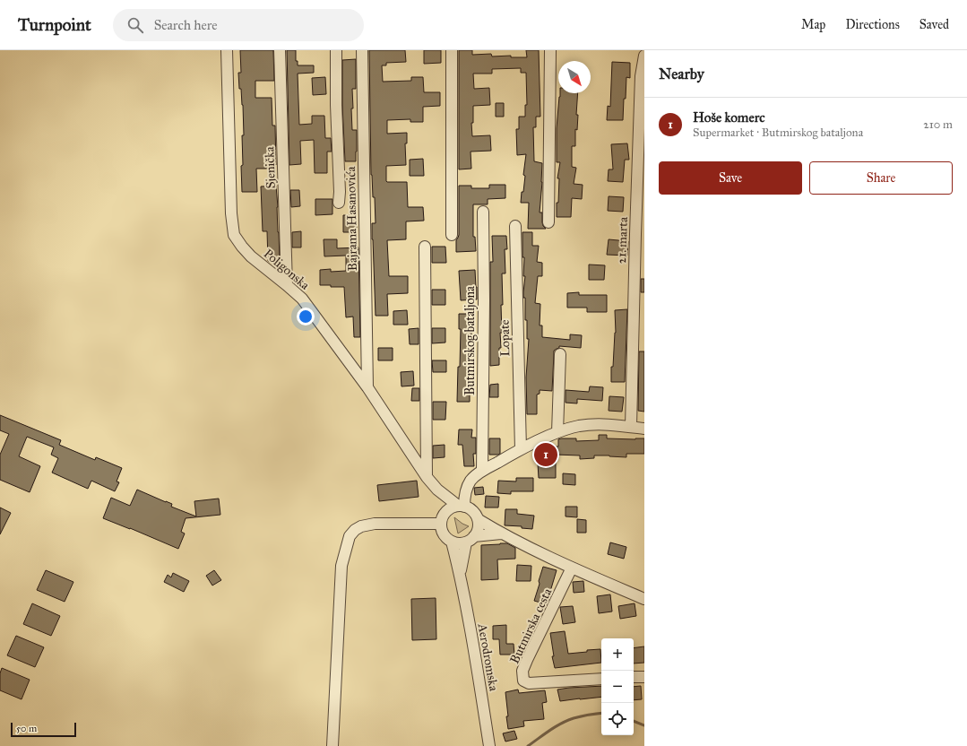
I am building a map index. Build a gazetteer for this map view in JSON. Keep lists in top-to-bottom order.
{
  "streets": {
    "street": [
      "Sjenička",
      "Bajrama Hasanovića",
      "21. marta",
      "Poligonska",
      "Lopate",
      "Butmirskog bataljona",
      "Butmirska cesta",
      "Aerodromska"
    ]
  },
  "crossings": [
    ["Sjenička", "Poligonska"],
    ["Bajrama Hasanovića", "Poligonska"],
    ["Poligonska", "Aerodromska"]
  ],
  "scale_bar": "50 m",
  "north": "bottom right",
  "page": {
    "header": "Turnpoint",
    "search": "Search here",
    "nav": ["Map", "Directions", "Saved"],
    "heading": "Nearby",
    "list": [
      {
        "mark": "1",
        "name": "Hoše komerc",
        "note": "Supermarket · Butmirskog bataljona",
        "value": "210 m"
      }
    ],
    "buttons": ["Save", "Share"],
    "pins": "1",
    "map_buttons": ["+", "−"],
    "scale": "50 m"
  }
}
